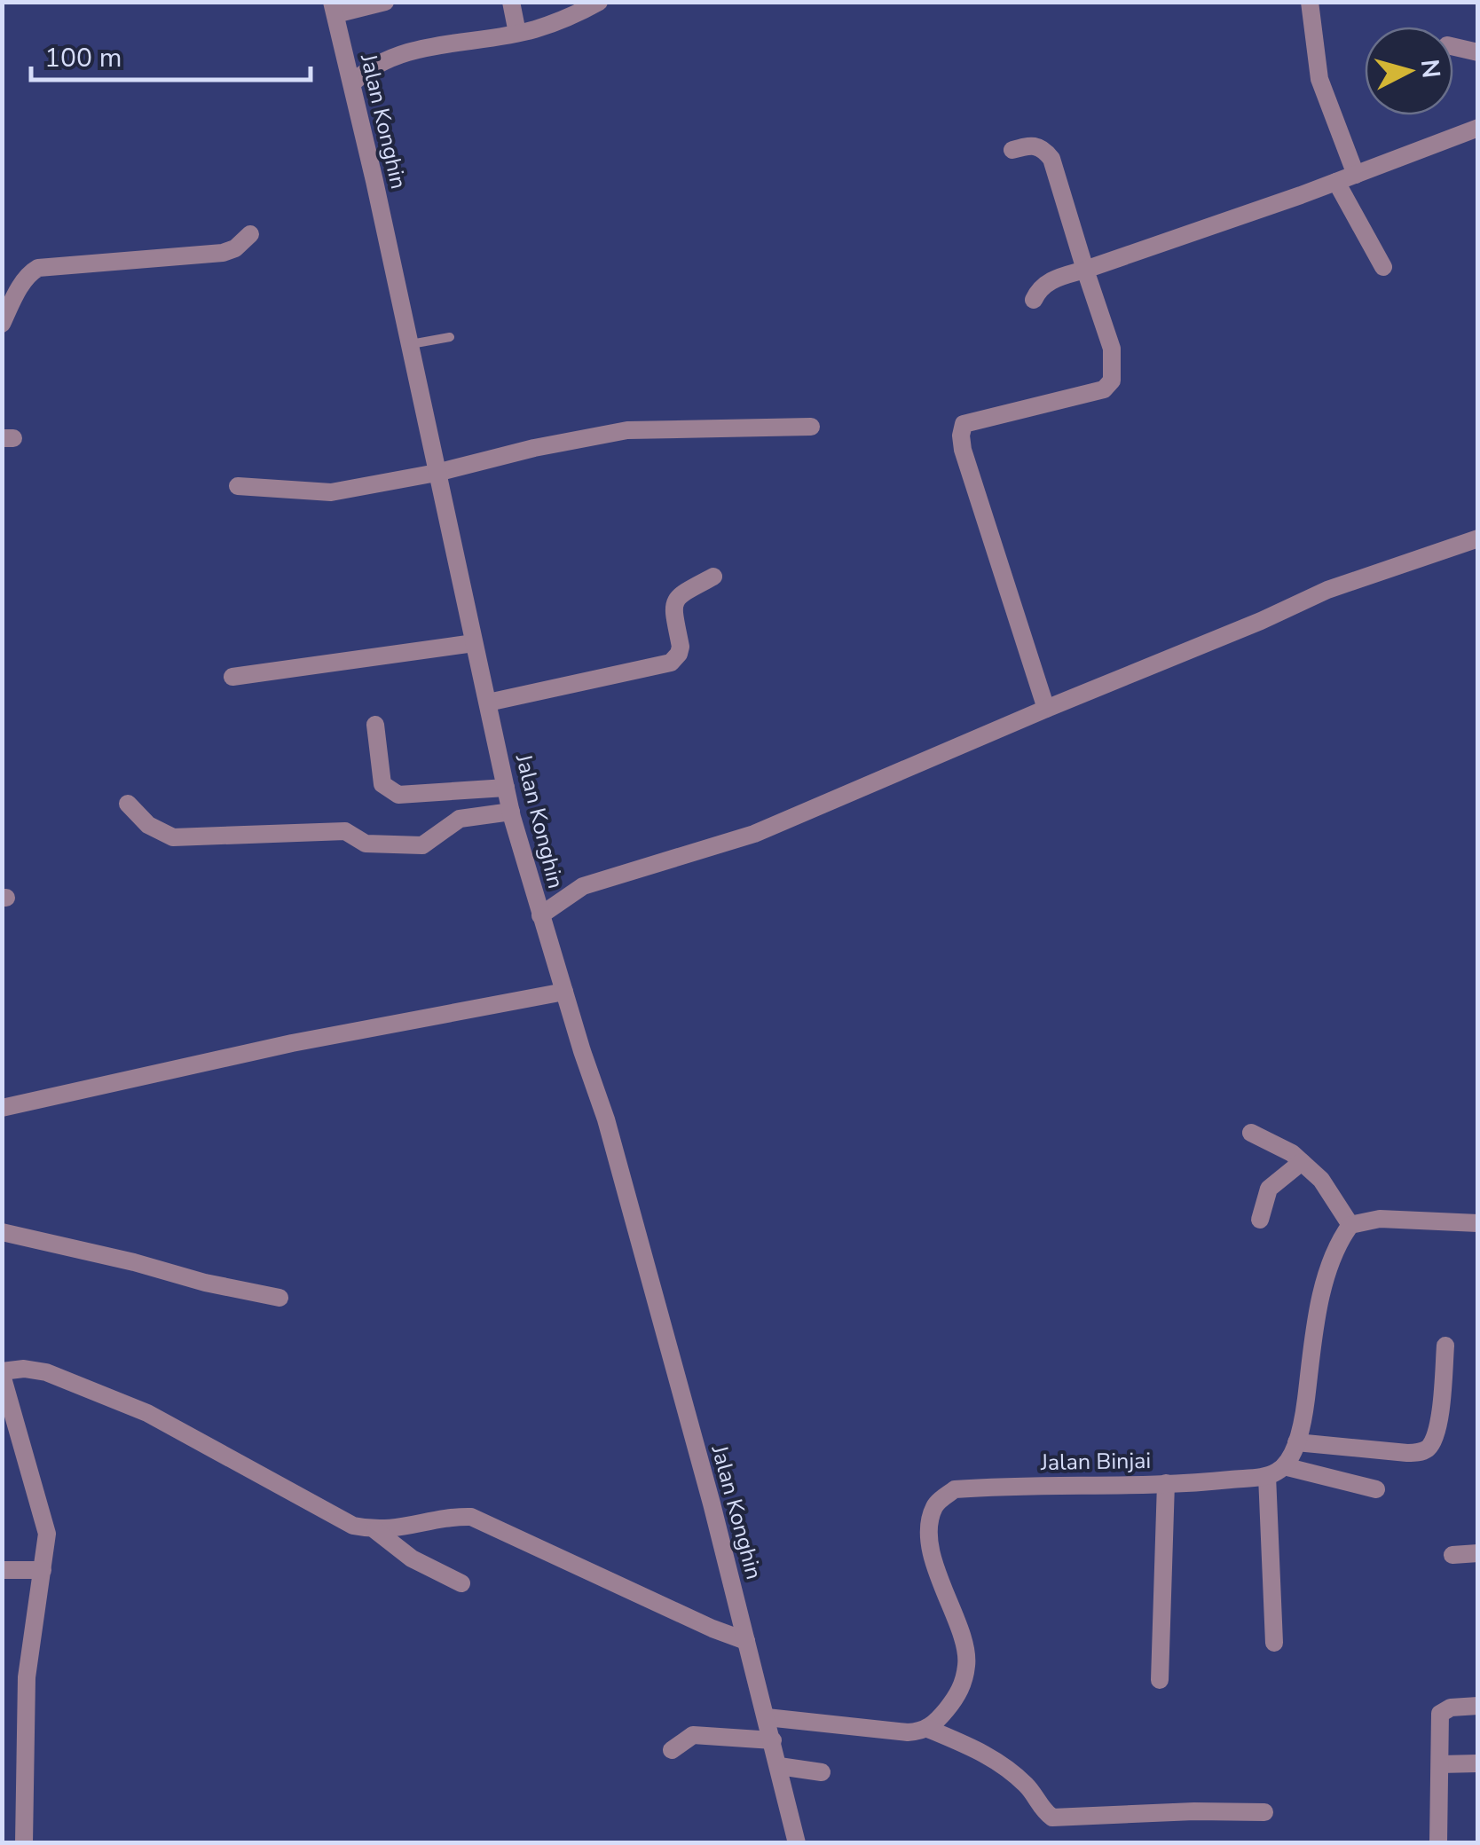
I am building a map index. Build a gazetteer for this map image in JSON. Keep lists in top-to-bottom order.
{
  "streets": {
    "street": ["Jalan Konghin", "Jalan Binjai"]
  },
  "scale_bar": "100 m",
  "north": "right"
}
